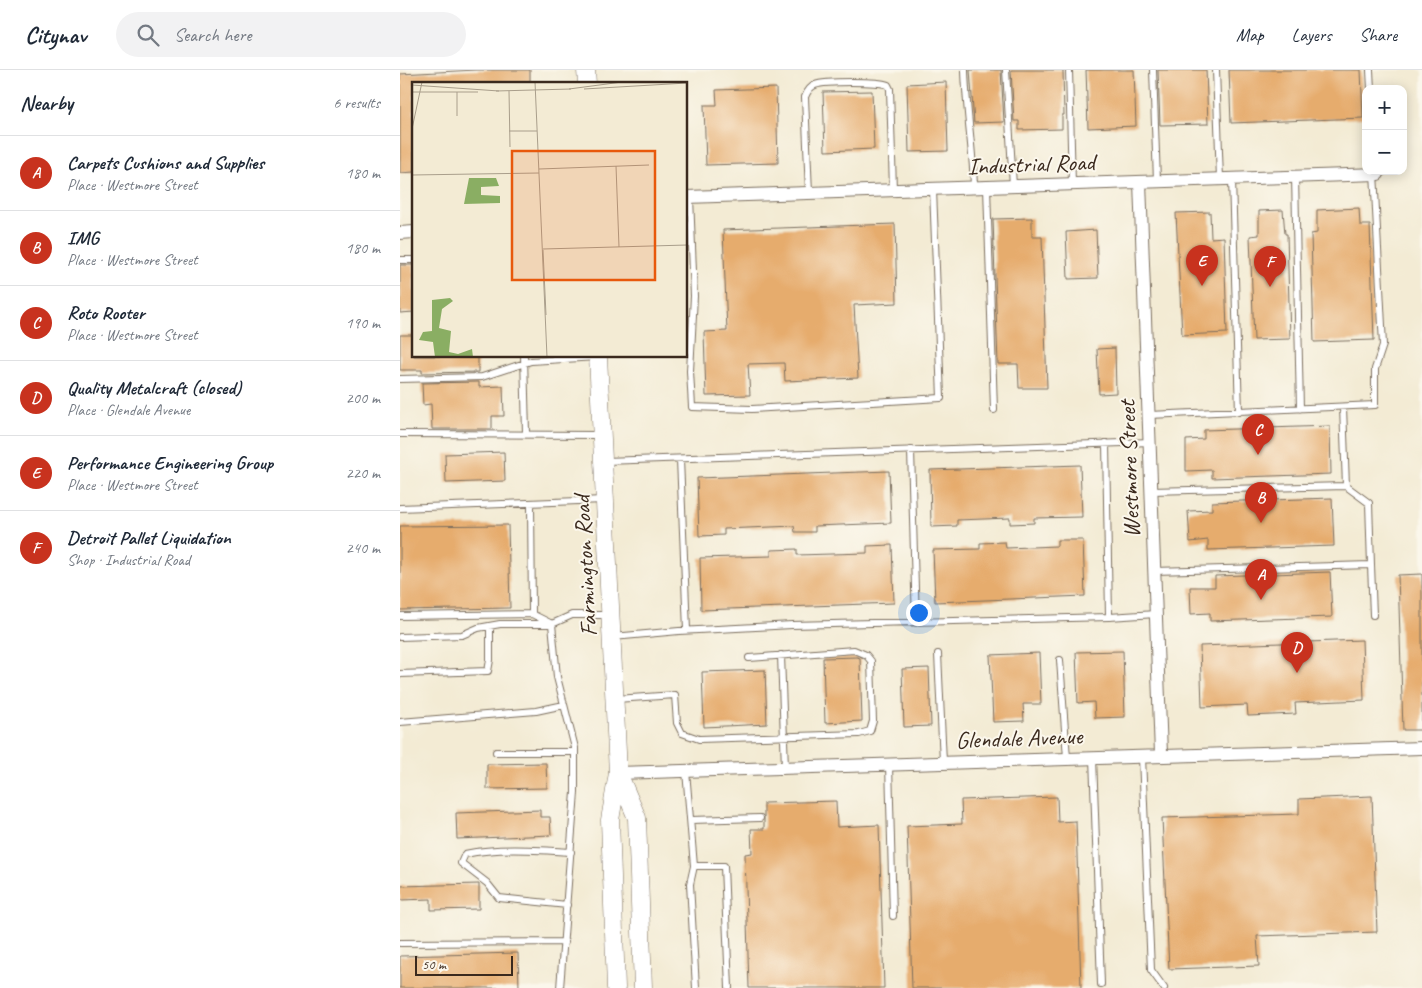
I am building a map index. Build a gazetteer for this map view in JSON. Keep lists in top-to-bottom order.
{
  "streets": {
    "main road": ["Farmington Road"],
    "street": ["Industrial Road", "Westmore Street", "Glendale Avenue"]
  },
  "crossings": [
    ["Industrial Road", "Westmore Street"],
    ["Westmore Street", "Glendale Avenue"],
    ["Farmington Road", "Glendale Avenue"]
  ],
  "scale_bar": "50 m",
  "page": {
    "header": "Citynav",
    "search": "Search here",
    "nav": ["Map", "Layers", "Share"],
    "heading": ["Nearby", "6 results"],
    "map_buttons": ["+", "−"],
    "list": [
      {
        "mark": "A",
        "name": "Carpets Cushions and Supplies",
        "note": "Place · Westmore Street",
        "value": "180 m"
      },
      {
        "mark": "B",
        "name": "IMG",
        "note": "Place · Westmore Street",
        "value": "180 m"
      },
      {
        "mark": "C",
        "name": "Roto Rooter",
        "note": "Place · Westmore Street",
        "value": "190 m"
      },
      {
        "mark": "D",
        "name": "Quality Metalcraft (closed)",
        "note": "Place · Glendale Avenue",
        "value": "200 m"
      },
      {
        "mark": "E",
        "name": "Performance Engineering Group",
        "note": "Place · Westmore Street",
        "value": "220 m"
      },
      {
        "mark": "F",
        "name": "Detroit Pallet Liquidation",
        "note": "Shop · Industrial Road",
        "value": "240 m"
      }
    ],
    "pins": [
      "E",
      "F",
      "C",
      "B",
      "A",
      "D"
    ],
    "scale": "50 m"
  }
}
